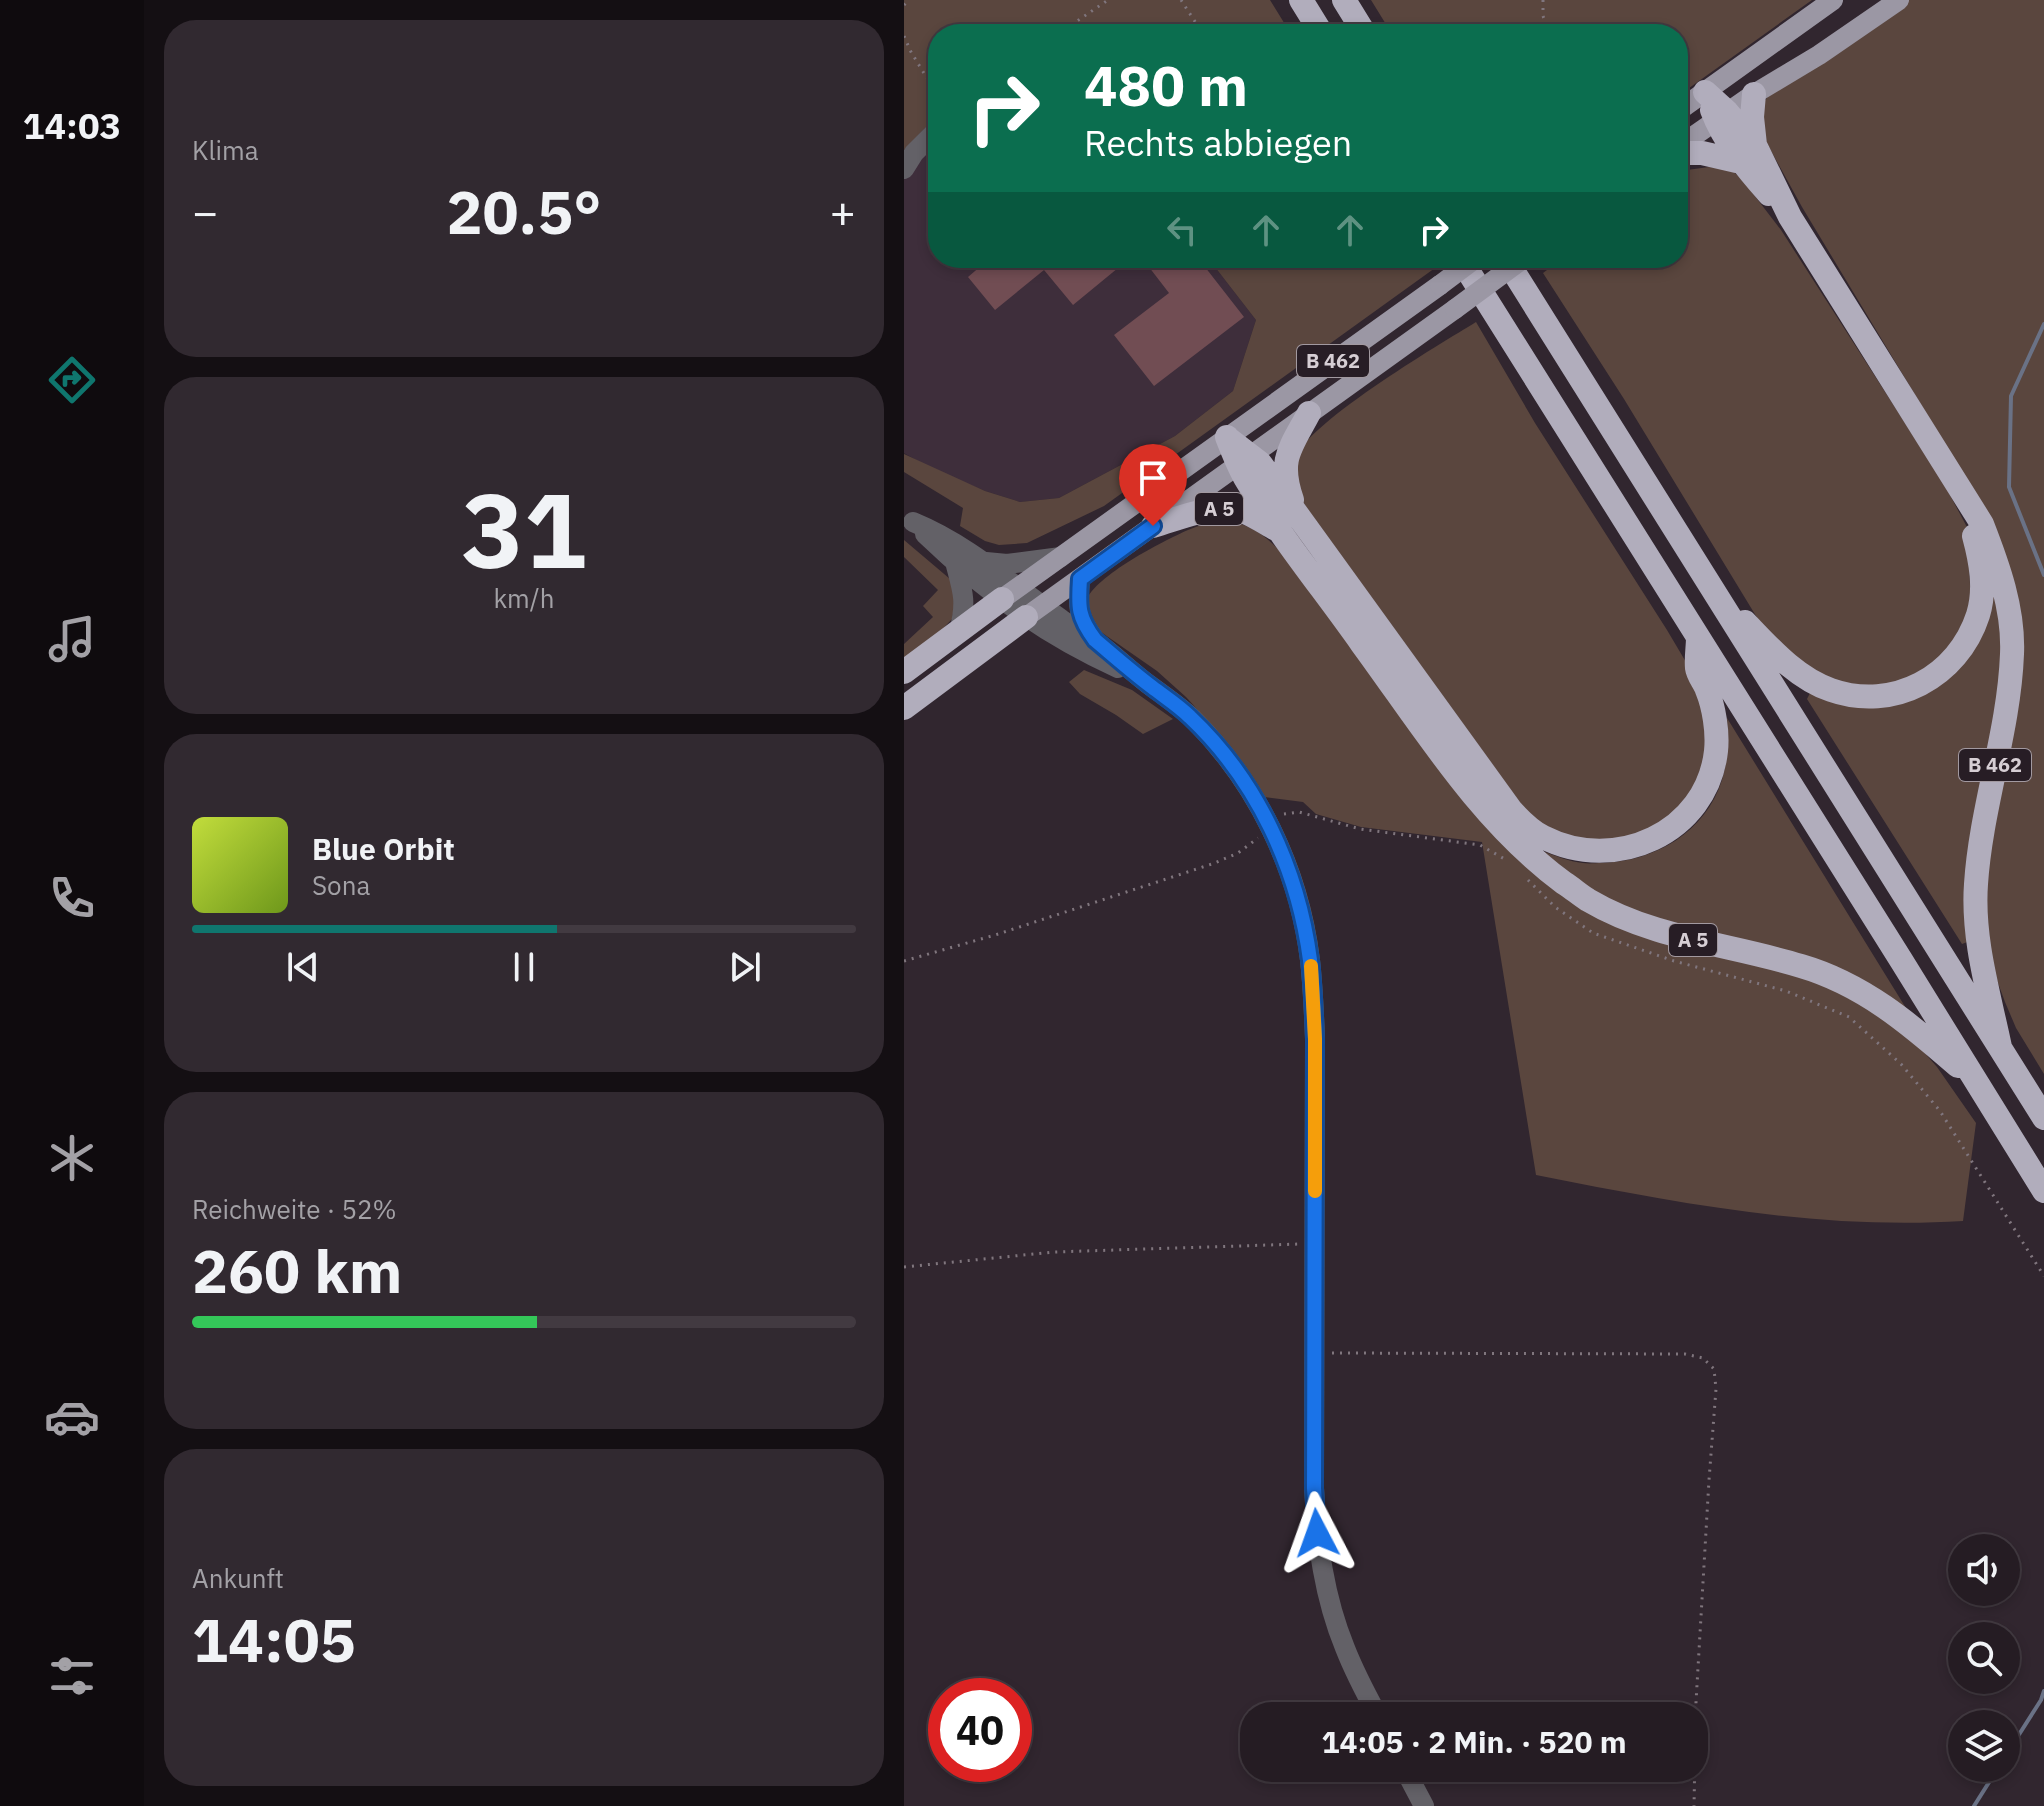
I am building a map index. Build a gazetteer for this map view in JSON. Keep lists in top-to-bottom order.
{
  "streets": {
    "highway": ["B 462", "A 5"]
  },
  "crossings": [
    ["B 462", "A 5"]
  ],
  "page": {
    "tabs": "14:03",
    "tile": [
      "Klima",
      ["31", "km/h"],
      ["Reichweite · 52%", "260 km"],
      ["Ankunft", "14:05"]
    ],
    "turn": ["480 m", "Rechts abbiegen"],
    "heat": ["−", "20.5°", "+"],
    "song": ["Blue Orbit", "Sona"],
    "limit": "40",
    "trip": "14:05 · 2 Min. · 520 m"
  }
}
